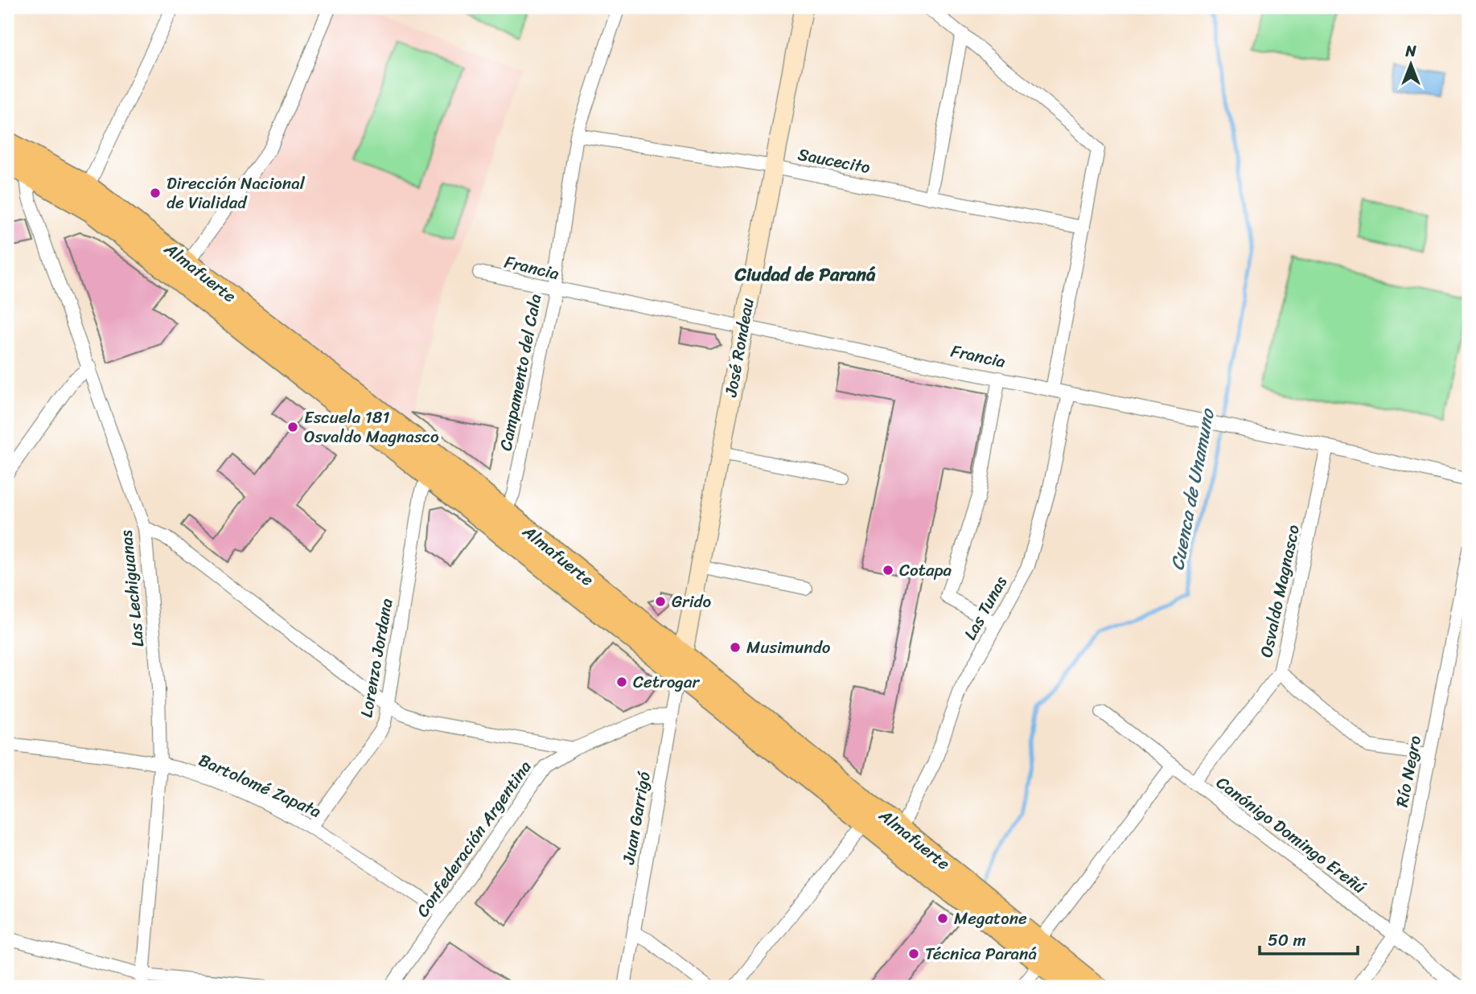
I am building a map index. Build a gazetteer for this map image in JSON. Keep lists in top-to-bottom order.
{
  "streets": {
    "main road": ["Almafuerte"],
    "street": [
      "Saucecito",
      "Francia",
      "José Rondeau",
      "Campamento del Cala",
      "Las Lechiguanas",
      "Osvaldo Magnasco",
      "Las Tunas",
      "Lorenzo Jordana",
      "Río Negro",
      "Bartolomé Zapata",
      "Juan Garrigó",
      "Canónigo Domingo Ereñú",
      "Confederación Argentina"
    ]
  },
  "crossings": [
    ["Saucecito", "José Rondeau"],
    ["Saucecito", "Campamento del Cala"],
    ["Francia", "José Rondeau"],
    ["Francia", "Campamento del Cala"],
    ["Francia", "Osvaldo Magnasco"],
    ["Francia", "Las Tunas"],
    ["Almafuerte", "José Rondeau"],
    ["Almafuerte", "Campamento del Cala"],
    ["Almafuerte", "Las Lechiguanas"],
    ["Almafuerte", "Las Tunas"],
    ["Almafuerte", "Lorenzo Jordana"],
    ["Almafuerte", "Juan Garrigó"],
    ["José Rondeau", "Juan Garrigó"],
    ["Las Lechiguanas", "Bartolomé Zapata"],
    ["Osvaldo Magnasco", "Canónigo Domingo Ereñú"],
    ["Lorenzo Jordana", "Bartolomé Zapata"],
    ["Río Negro", "Canónigo Domingo Ereñú"],
    ["Bartolomé Zapata", "Confederación Argentina"],
    ["Juan Garrigó", "Confederación Argentina"]
  ],
  "districts": ["Ciudad de Paraná"],
  "water": ["Cuenca de Unamuno"],
  "places": [
    "Dirección Nacional de Vialidad",
    "Escuela 181 Osvaldo Magnasco",
    "Cotapa",
    "Grido",
    "Musimundo",
    "Cetrogar",
    "Megatone",
    "Técnica Paraná"
  ],
  "scale_bar": "50 m",
  "north": "top"
}
